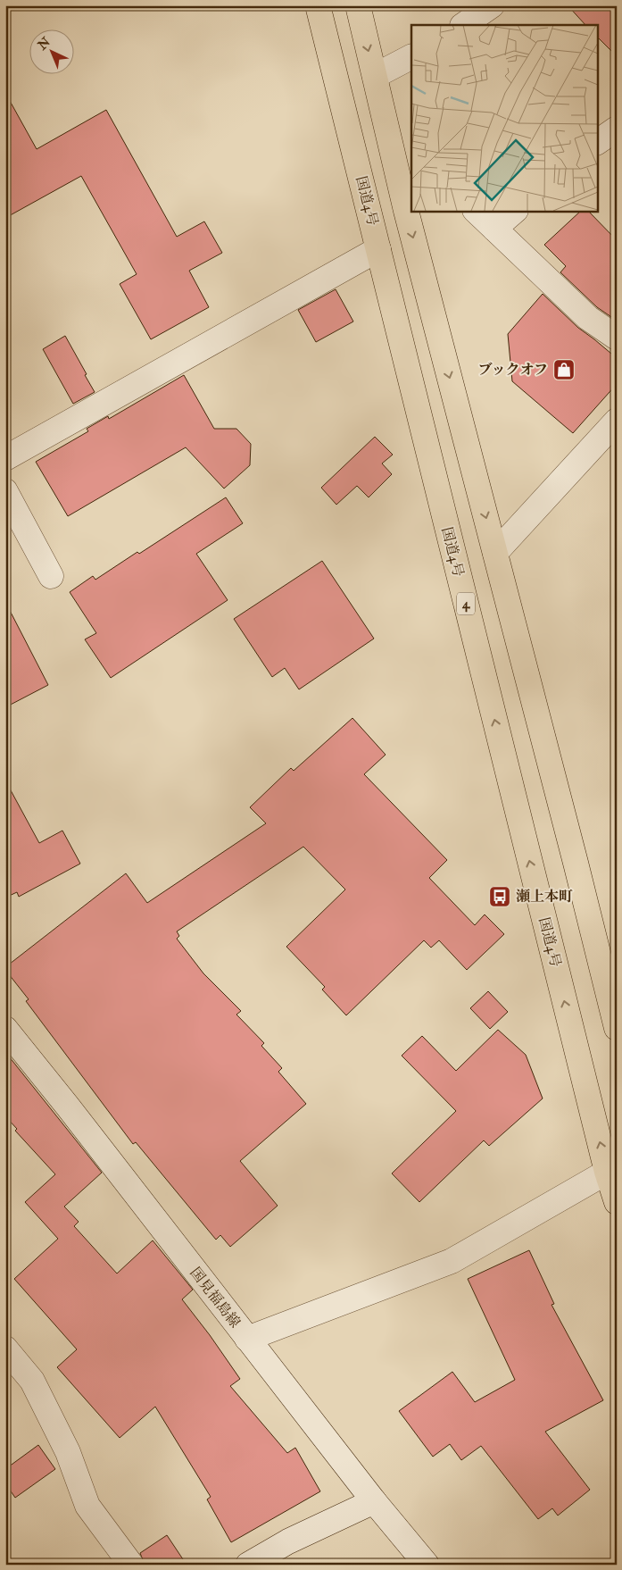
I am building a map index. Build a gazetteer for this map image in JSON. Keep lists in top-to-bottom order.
{
  "streets": {
    "highway": ["国道4号", "4"],
    "street": ["国見福島線"]
  },
  "places": {
    "shop": ["ブックオフ"],
    "bus stop": ["瀬上本町"]
  },
  "north": "top left"
}
